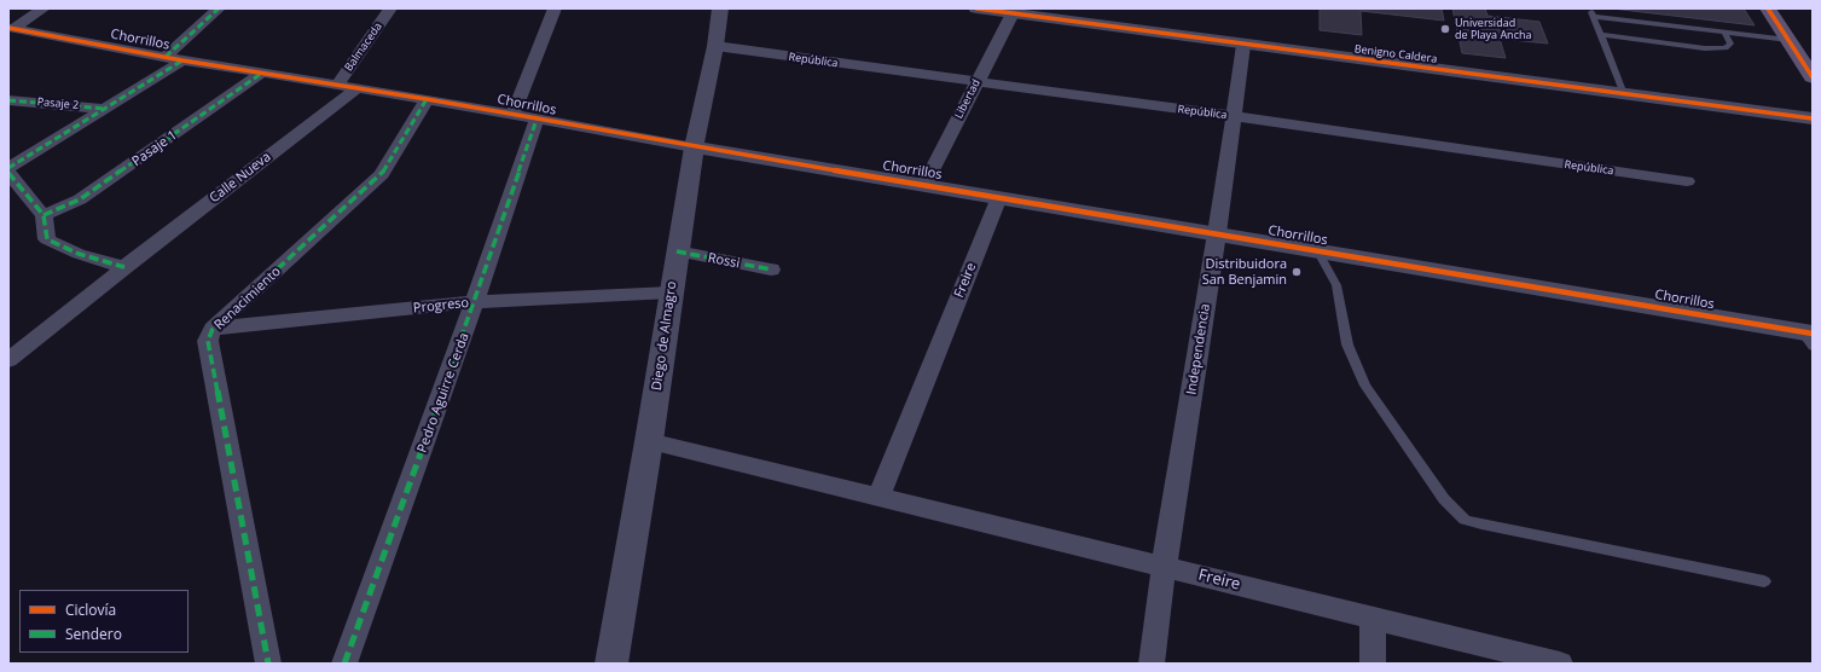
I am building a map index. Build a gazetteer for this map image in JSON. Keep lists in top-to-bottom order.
{
  "streets": {
    "street": [
      "Chorrillos",
      "Balmaceda",
      "Benigno Caldera",
      "República",
      "Libertad",
      "Pasaje 2",
      "Pasaje 1",
      "Calle Nueva",
      "Rossi",
      "Freire",
      "Renacimiento",
      "Progreso",
      "Diego de Almagro",
      "Independencia",
      "Pedro Aguirre Cerda"
    ]
  },
  "crossings": [
    ["Chorrillos", "Balmaceda"],
    ["Chorrillos", "Libertad"],
    ["Chorrillos", "Pasaje 1"],
    ["Chorrillos", "Calle Nueva"],
    ["Chorrillos", "Freire"],
    ["Chorrillos", "Renacimiento"],
    ["Chorrillos", "Diego de Almagro"],
    ["Chorrillos", "Independencia"],
    ["Chorrillos", "Pedro Aguirre Cerda"],
    ["Benigno Caldera", "Libertad"],
    ["Benigno Caldera", "Independencia"],
    ["República", "Libertad"],
    ["República", "Diego de Almagro"],
    ["República", "Independencia"],
    ["Rossi", "Diego de Almagro"],
    ["Freire", "Diego de Almagro"],
    ["Freire", "Independencia"],
    ["Renacimiento", "Progreso"],
    ["Progreso", "Diego de Almagro"],
    ["Progreso", "Pedro Aguirre Cerda"]
  ],
  "places": ["Universidad de Playa Ancha", "Distribuidora San Benjamin"],
  "legend": ["Ciclovía", "Sendero"]
}
